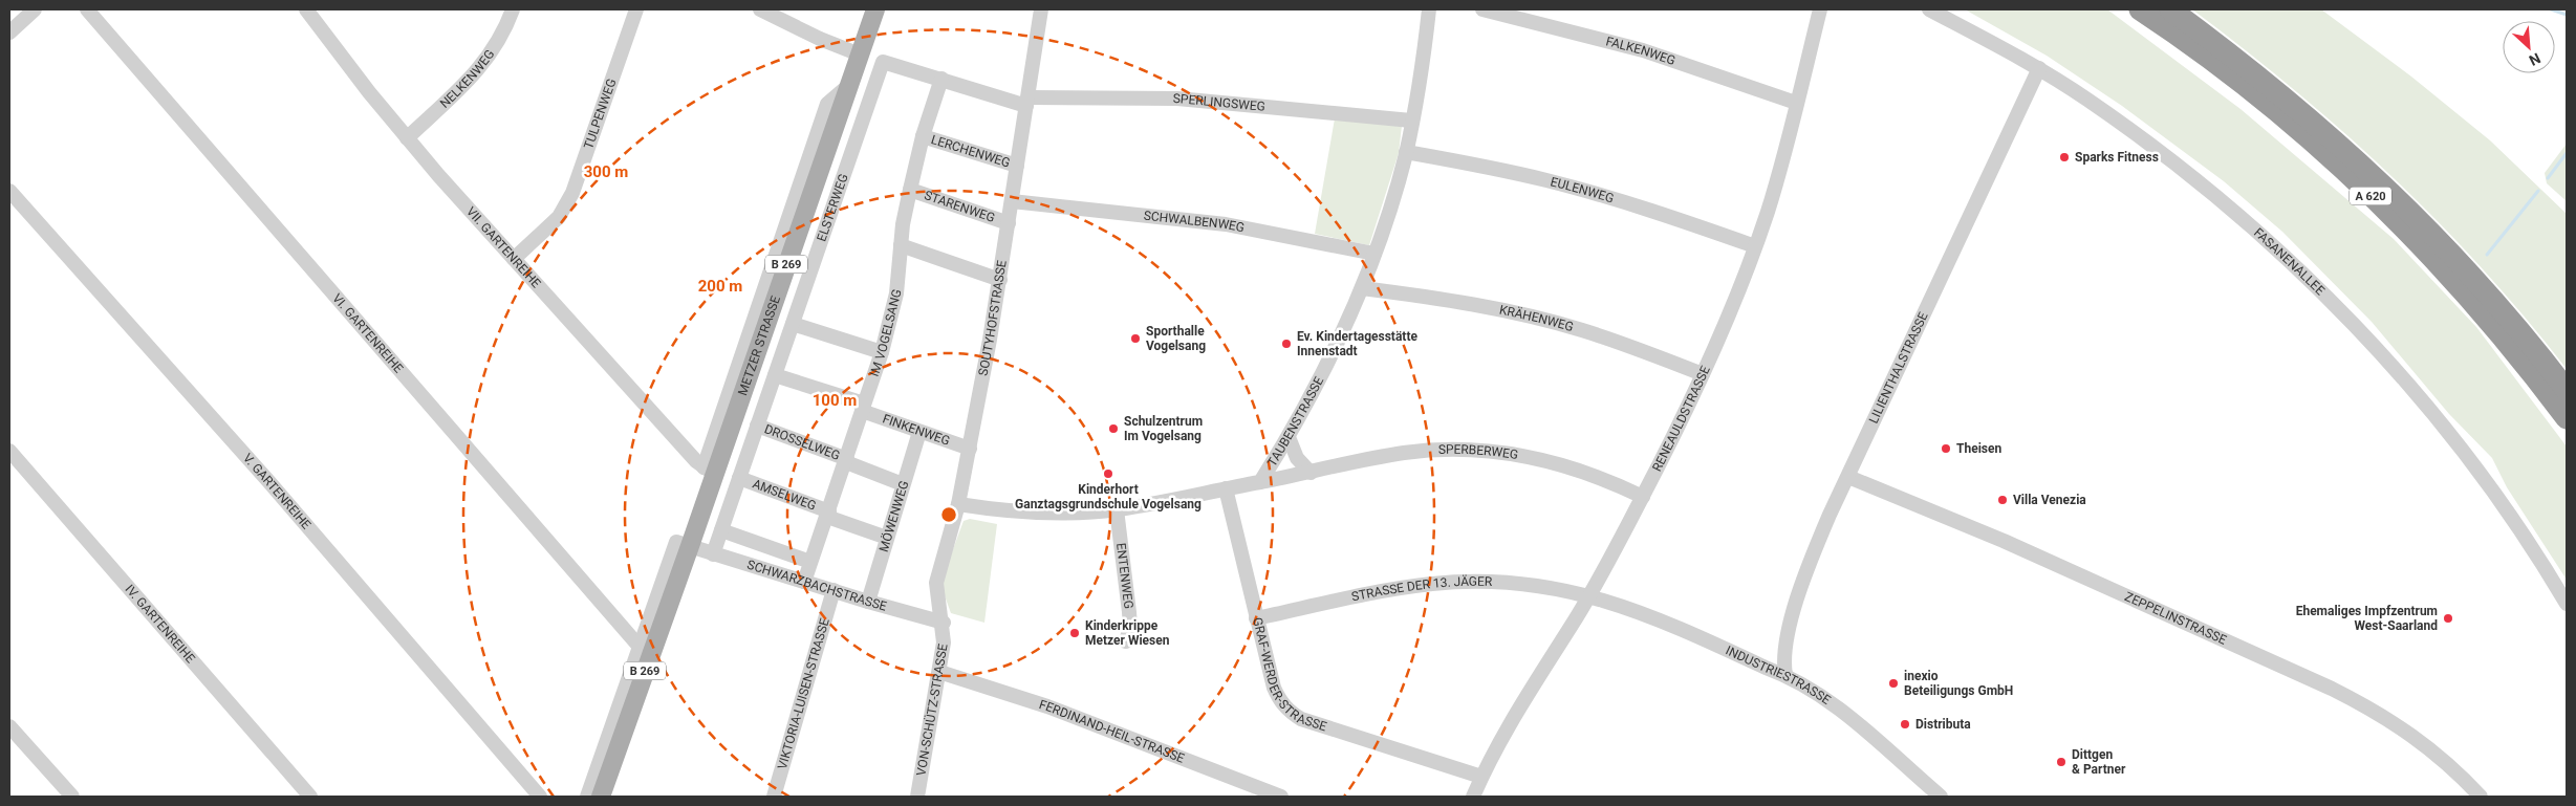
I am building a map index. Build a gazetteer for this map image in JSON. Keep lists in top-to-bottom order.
{
  "streets": {
    "highway": ["A 620"],
    "main road": ["B 269", "METZER STRASSE"],
    "street": [
      "FALKENWEG",
      "NELKENWEG",
      "SPERLINGSWEG",
      "TULPENWEG",
      "LERCHENWEG",
      "EULENWEG",
      "STARENWEG",
      "ELSTERWEG",
      "SCHWALBENWEG",
      "VII. GARTENREIHE",
      "FASANENALLEE",
      "SOUTYHOFSTRASSE",
      "KRÄHENWEG",
      "VI. GARTENREIHE",
      "IM VOGELSANG",
      "LILIENTHALSTRASSE",
      "RENEAULDSTRASSE",
      "TAUBENSTRASSE",
      "FINKENWEG",
      "DROSSELWEG",
      "SPERBERWEG",
      "V. GARTENREIHE",
      "AMSELWEG",
      "MÖWENWEG",
      "ENTENWEG",
      "SCHWARZBACHSTRASSE",
      "STRASSE DER 13. JÄGER",
      "ZEPPELINSTRASSE",
      "IV. GARTENREIHE",
      "GRAF-WERDER-STRASSE",
      "INDUSTRIESTRASSE",
      "VIKTORIA-LUISEN-STRASSE",
      "VON-SCHÜTZ-STRASSE",
      "FERDINAND-HEIL-STRASSE"
    ]
  },
  "crossings": [
    ["FALKENWEG", "RENEAULDSTRASSE"],
    ["NELKENWEG", "VII. GARTENREIHE"],
    ["SPERLINGSWEG", "ELSTERWEG"],
    ["SPERLINGSWEG", "SOUTYHOFSTRASSE"],
    ["SPERLINGSWEG", "TAUBENSTRASSE"],
    ["TULPENWEG", "VII. GARTENREIHE"],
    ["LERCHENWEG", "SOUTYHOFSTRASSE"],
    ["LERCHENWEG", "IM VOGELSANG"],
    ["EULENWEG", "RENEAULDSTRASSE"],
    ["EULENWEG", "TAUBENSTRASSE"],
    ["STARENWEG", "SOUTYHOFSTRASSE"],
    ["STARENWEG", "IM VOGELSANG"],
    ["ELSTERWEG", "SOUTYHOFSTRASSE"],
    ["ELSTERWEG", "IM VOGELSANG"],
    ["ELSTERWEG", "FINKENWEG"],
    ["ELSTERWEG", "DROSSELWEG"],
    ["ELSTERWEG", "AMSELWEG"],
    ["ELSTERWEG", "SCHWARZBACHSTRASSE"],
    ["SCHWALBENWEG", "SOUTYHOFSTRASSE"],
    ["SCHWALBENWEG", "TAUBENSTRASSE"],
    ["VII. GARTENREIHE", "METZER STRASSE"],
    ["FASANENALLEE", "LILIENTHALSTRASSE"],
    ["SOUTYHOFSTRASSE", "FINKENWEG"],
    ["SOUTYHOFSTRASSE", "SCHWARZBACHSTRASSE"],
    ["SOUTYHOFSTRASSE", "VON-SCHÜTZ-STRASSE"],
    ["KRÄHENWEG", "RENEAULDSTRASSE"],
    ["KRÄHENWEG", "TAUBENSTRASSE"],
    ["VI. GARTENREIHE", "METZER STRASSE"],
    ["IM VOGELSANG", "FINKENWEG"],
    ["IM VOGELSANG", "DROSSELWEG"],
    ["IM VOGELSANG", "AMSELWEG"],
    ["IM VOGELSANG", "SCHWARZBACHSTRASSE"],
    ["METZER STRASSE", "SCHWARZBACHSTRASSE"],
    ["LILIENTHALSTRASSE", "ZEPPELINSTRASSE"],
    ["LILIENTHALSTRASSE", "INDUSTRIESTRASSE"],
    ["RENEAULDSTRASSE", "SPERBERWEG"],
    ["RENEAULDSTRASSE", "STRASSE DER 13. JÄGER"],
    ["RENEAULDSTRASSE", "GRAF-WERDER-STRASSE"],
    ["RENEAULDSTRASSE", "INDUSTRIESTRASSE"],
    ["TAUBENSTRASSE", "SPERBERWEG"],
    ["FINKENWEG", "MÖWENWEG"],
    ["DROSSELWEG", "MÖWENWEG"],
    ["AMSELWEG", "MÖWENWEG"],
    ["MÖWENWEG", "SCHWARZBACHSTRASSE"],
    ["SCHWARZBACHSTRASSE", "VIKTORIA-LUISEN-STRASSE"],
    ["SCHWARZBACHSTRASSE", "VON-SCHÜTZ-STRASSE"],
    ["STRASSE DER 13. JÄGER", "GRAF-WERDER-STRASSE"],
    ["STRASSE DER 13. JÄGER", "INDUSTRIESTRASSE"],
    ["VON-SCHÜTZ-STRASSE", "FERDINAND-HEIL-STRASSE"]
  ],
  "places": [
    "Sparks Fitness",
    "Sporthalle Vogelsang",
    "Ev. Kindertagesstätte Innenstadt",
    "Schulzentrum Im Vogelsang",
    "Theisen",
    "Kinderhort Ganztagsgrundschule Vogelsang",
    "Villa Venezia",
    "Ehemaliges Impfzentrum West-Saarland",
    "Kinderkrippe Metzer Wiesen",
    "inexio Beteiligungs GmbH",
    "Distributa",
    "Dittgen & Partner"
  ],
  "north": "bottom right",
  "rings": ["300 m", "200 m", "100 m"]
}
